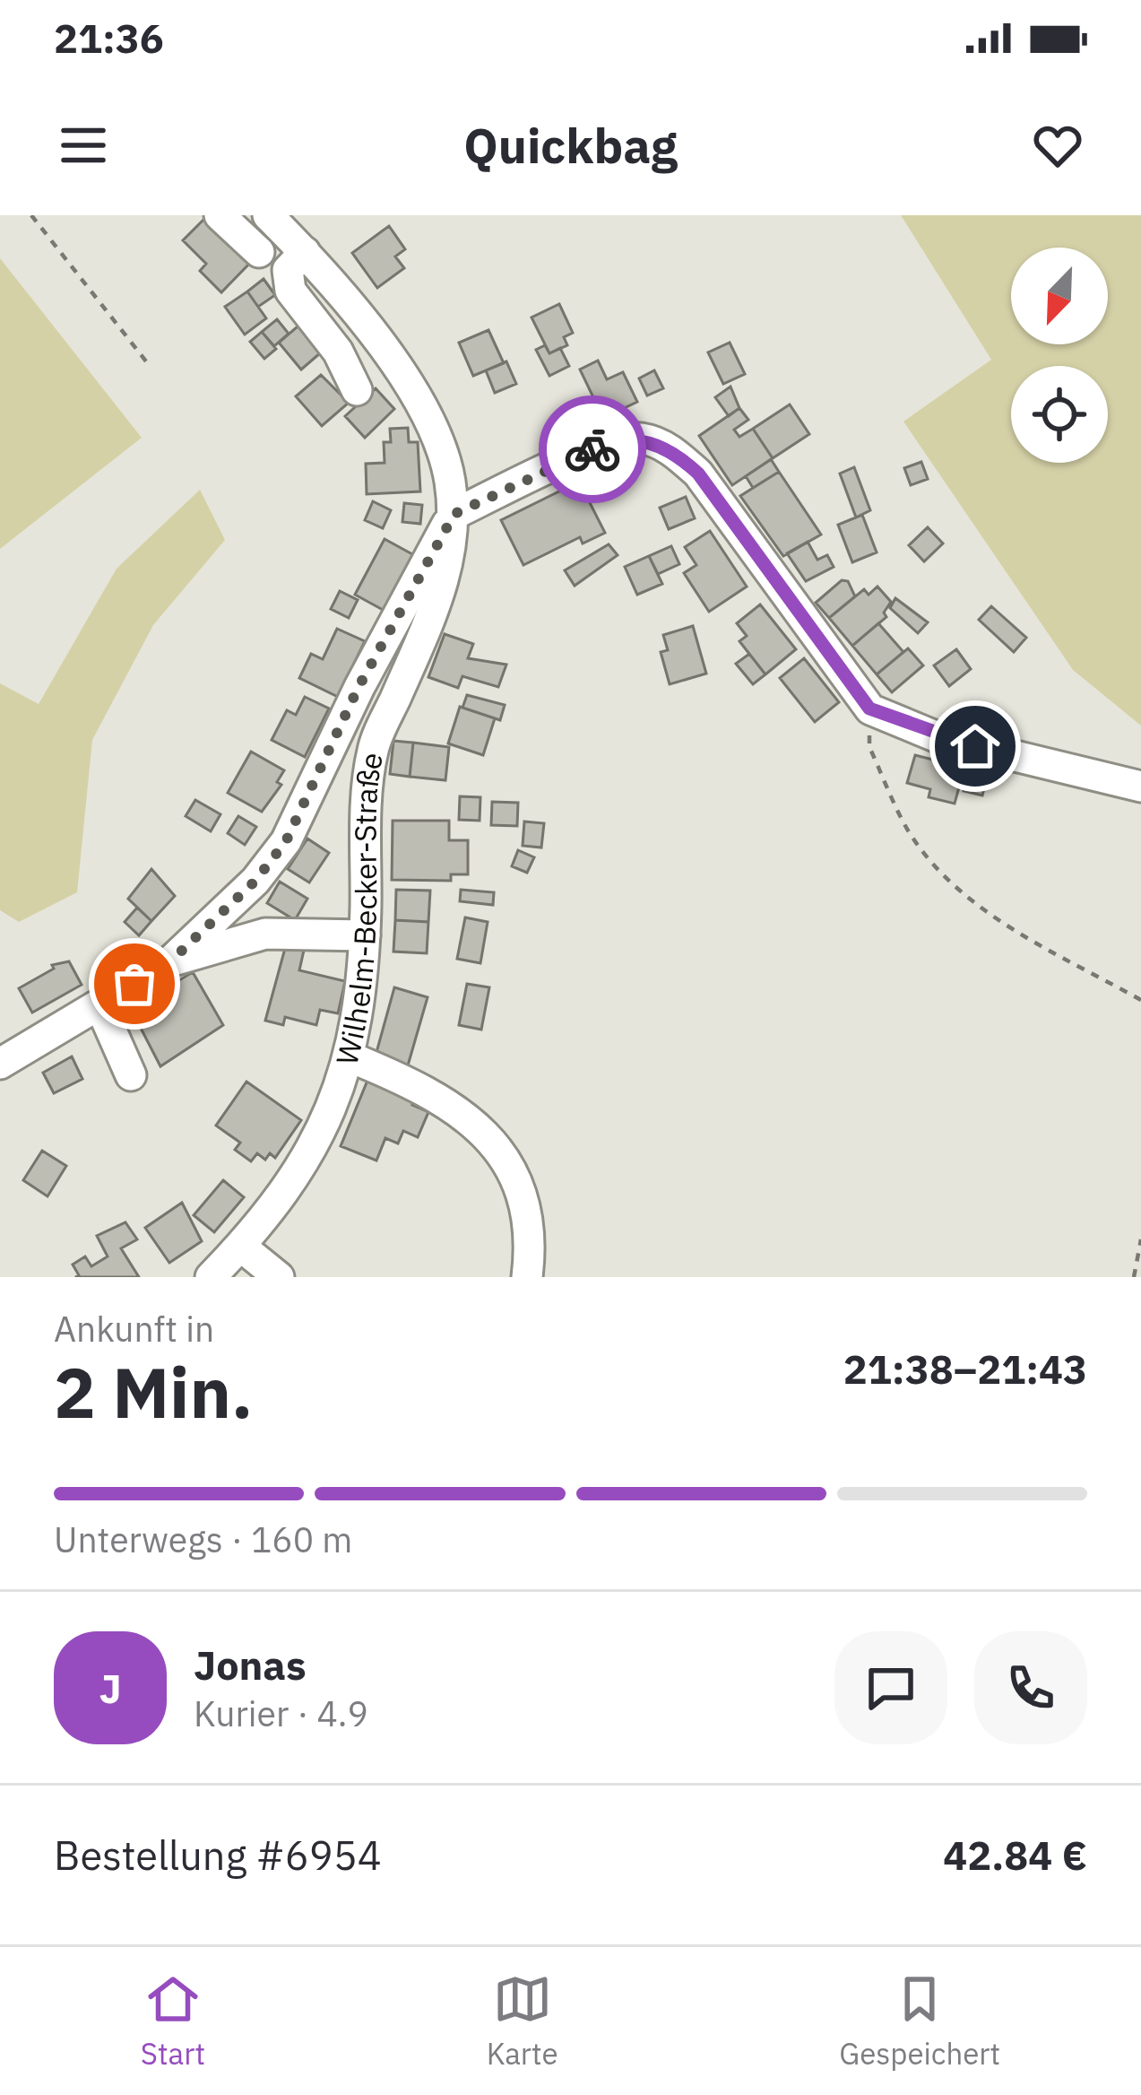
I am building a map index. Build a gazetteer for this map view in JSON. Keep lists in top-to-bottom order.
{
  "streets": {
    "street": ["Wilhelm-Becker-Straße"]
  },
  "north": "bottom left",
  "page": {
    "status": "21:36",
    "header": "Quickbag",
    "heading": ["2 Min.", "Ankunft in", "21:38–21:43"],
    "panel": [
      "Jonas",
      "Kurier · 4.9",
      "Bestellung #6954",
      "42.84 €"
    ],
    "bar": "Unterwegs · 160 m",
    "round": "J",
    "tabs": ["Start", "Karte", "Gespeichert"]
  }
}
